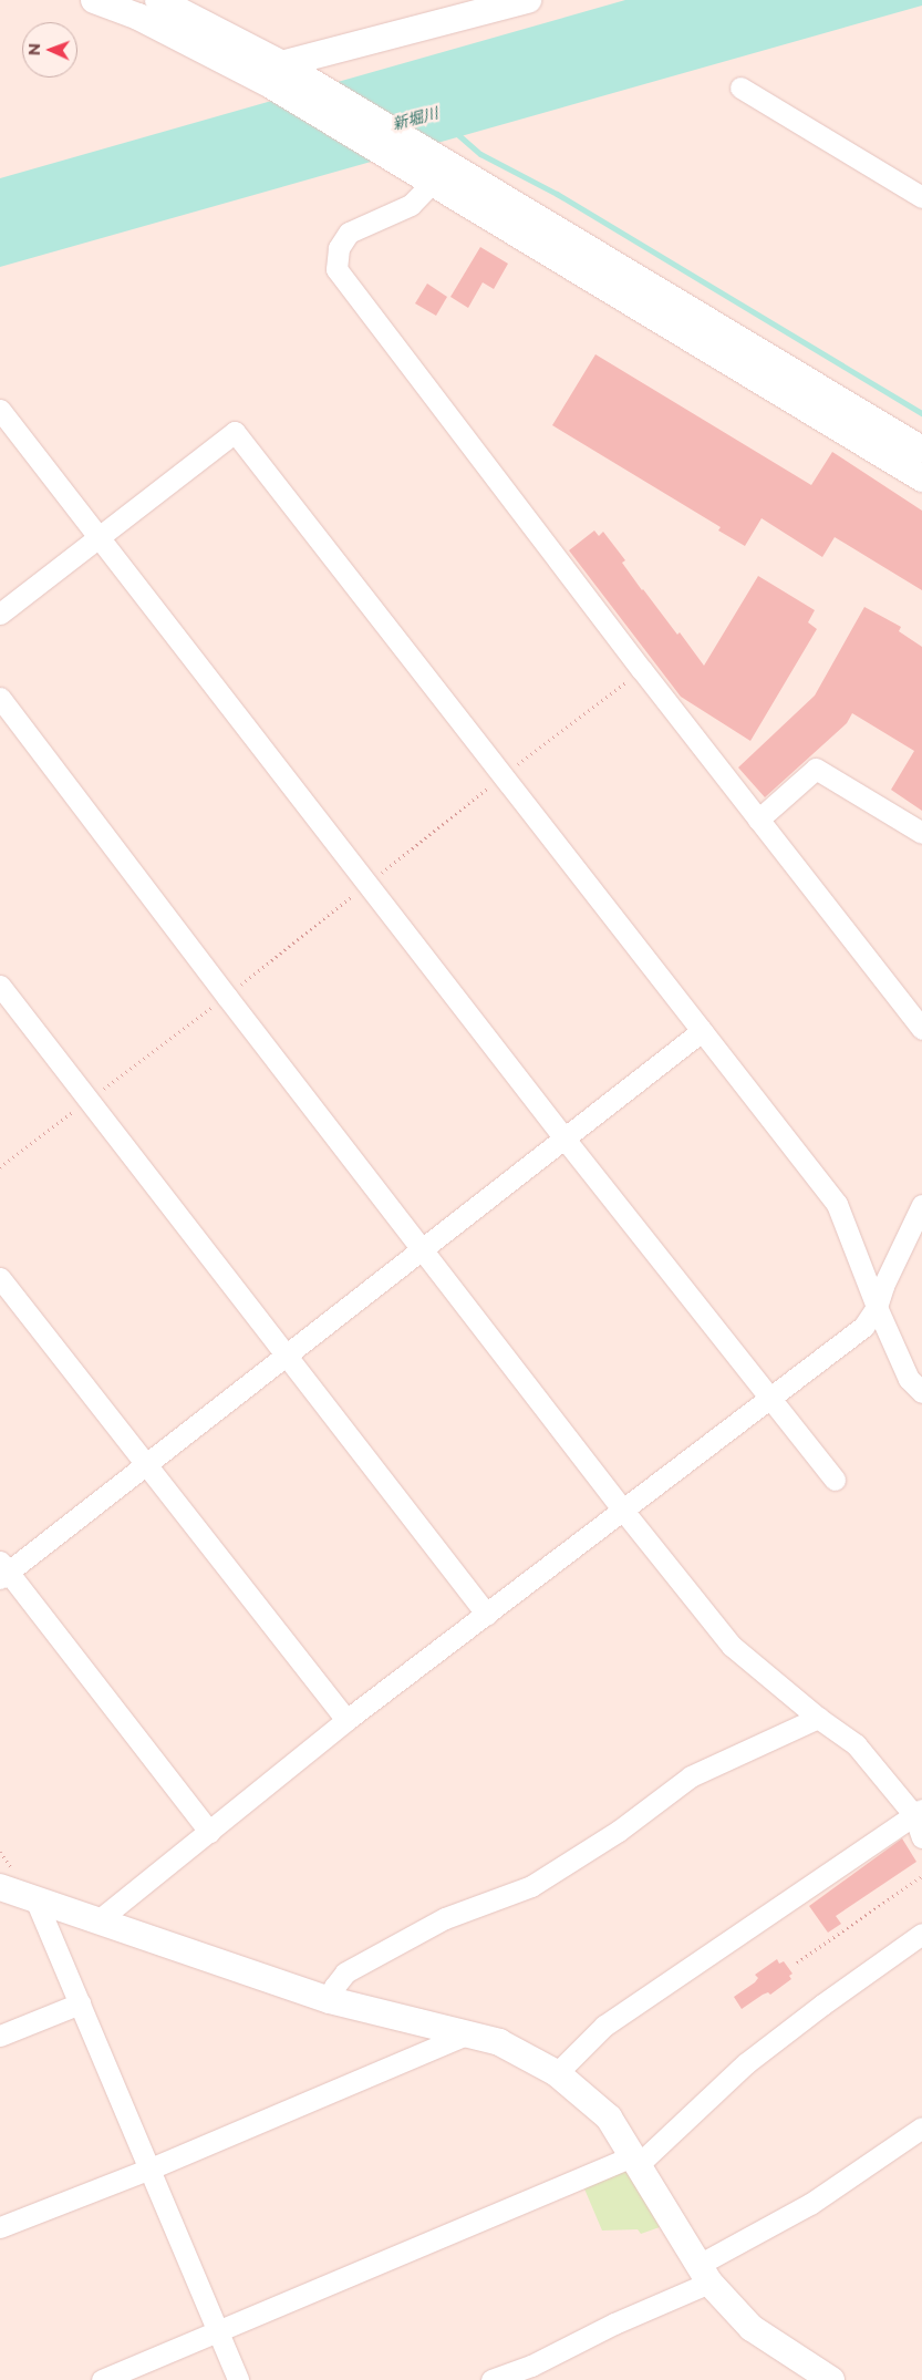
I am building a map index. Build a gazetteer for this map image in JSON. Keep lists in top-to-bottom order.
{
  "water": ["新堀川"],
  "north": "left"
}
